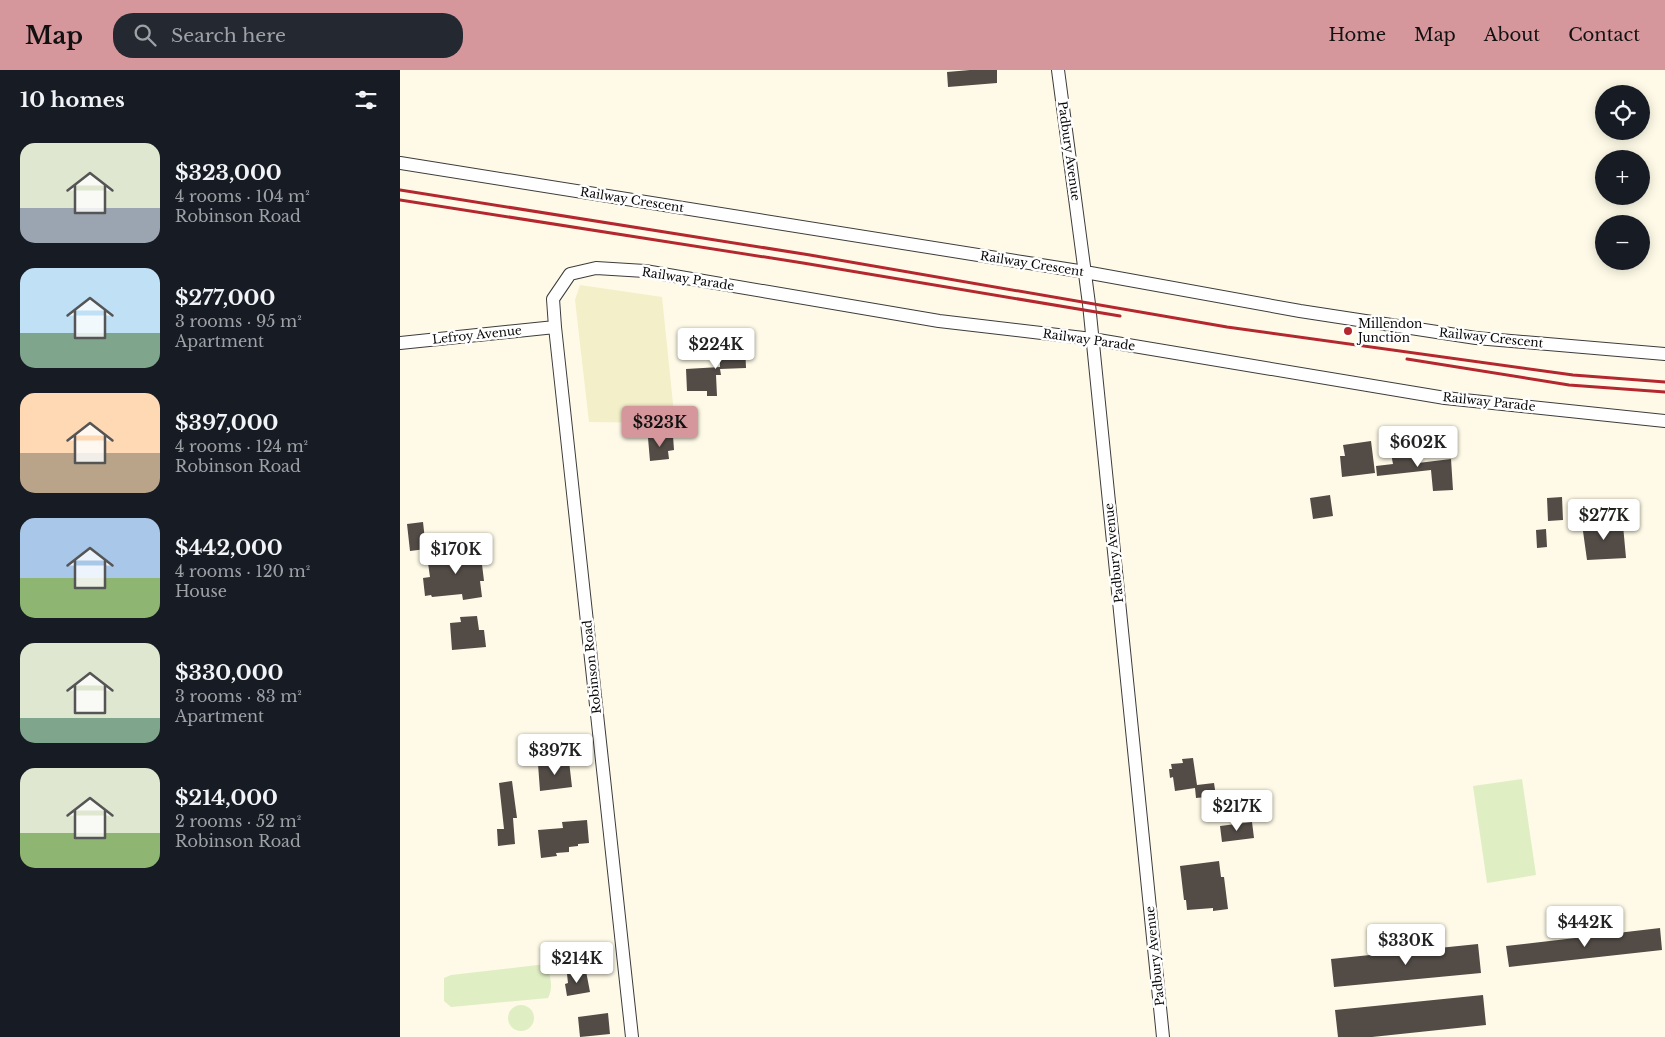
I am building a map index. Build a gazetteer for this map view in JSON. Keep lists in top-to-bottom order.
{
  "streets": {
    "street": [
      "Padbury Avenue",
      "Railway Crescent",
      "Railway Parade",
      "Lefroy Avenue",
      "Robinson Road"
    ]
  },
  "crossings": [
    ["Padbury Avenue", "Railway Crescent"],
    ["Padbury Avenue", "Railway Parade"],
    ["Railway Parade", "Lefroy Avenue"],
    ["Railway Parade", "Robinson Road"],
    ["Lefroy Avenue", "Robinson Road"]
  ],
  "places": ["Millendon Junction"],
  "page": {
    "header": "Map",
    "search": "Search here",
    "nav": [
      "Home",
      "Map",
      "About",
      "Contact"
    ],
    "heading": "10 homes",
    "map_buttons": ["+", "−"],
    "list": [
      {
        "name": "$323,000",
        "note": "4 rooms · 104 m² · Robinson Road"
      },
      {
        "name": "$277,000",
        "note": "3 rooms · 95 m² · Apartment"
      },
      {
        "name": "$397,000",
        "note": "4 rooms · 124 m² · Robinson Road"
      },
      {
        "name": "$442,000",
        "note": "4 rooms · 120 m² · House"
      },
      {
        "name": "$330,000",
        "note": "3 rooms · 83 m² · Apartment"
      },
      {
        "name": "$214,000",
        "note": "2 rooms · 52 m² · Robinson Road"
      }
    ],
    "price": [
      "$224K",
      "$323K",
      "$602K",
      "$277K",
      "$170K",
      "$397K",
      "$217K",
      "$442K",
      "$330K",
      "$214K"
    ]
  }
}
